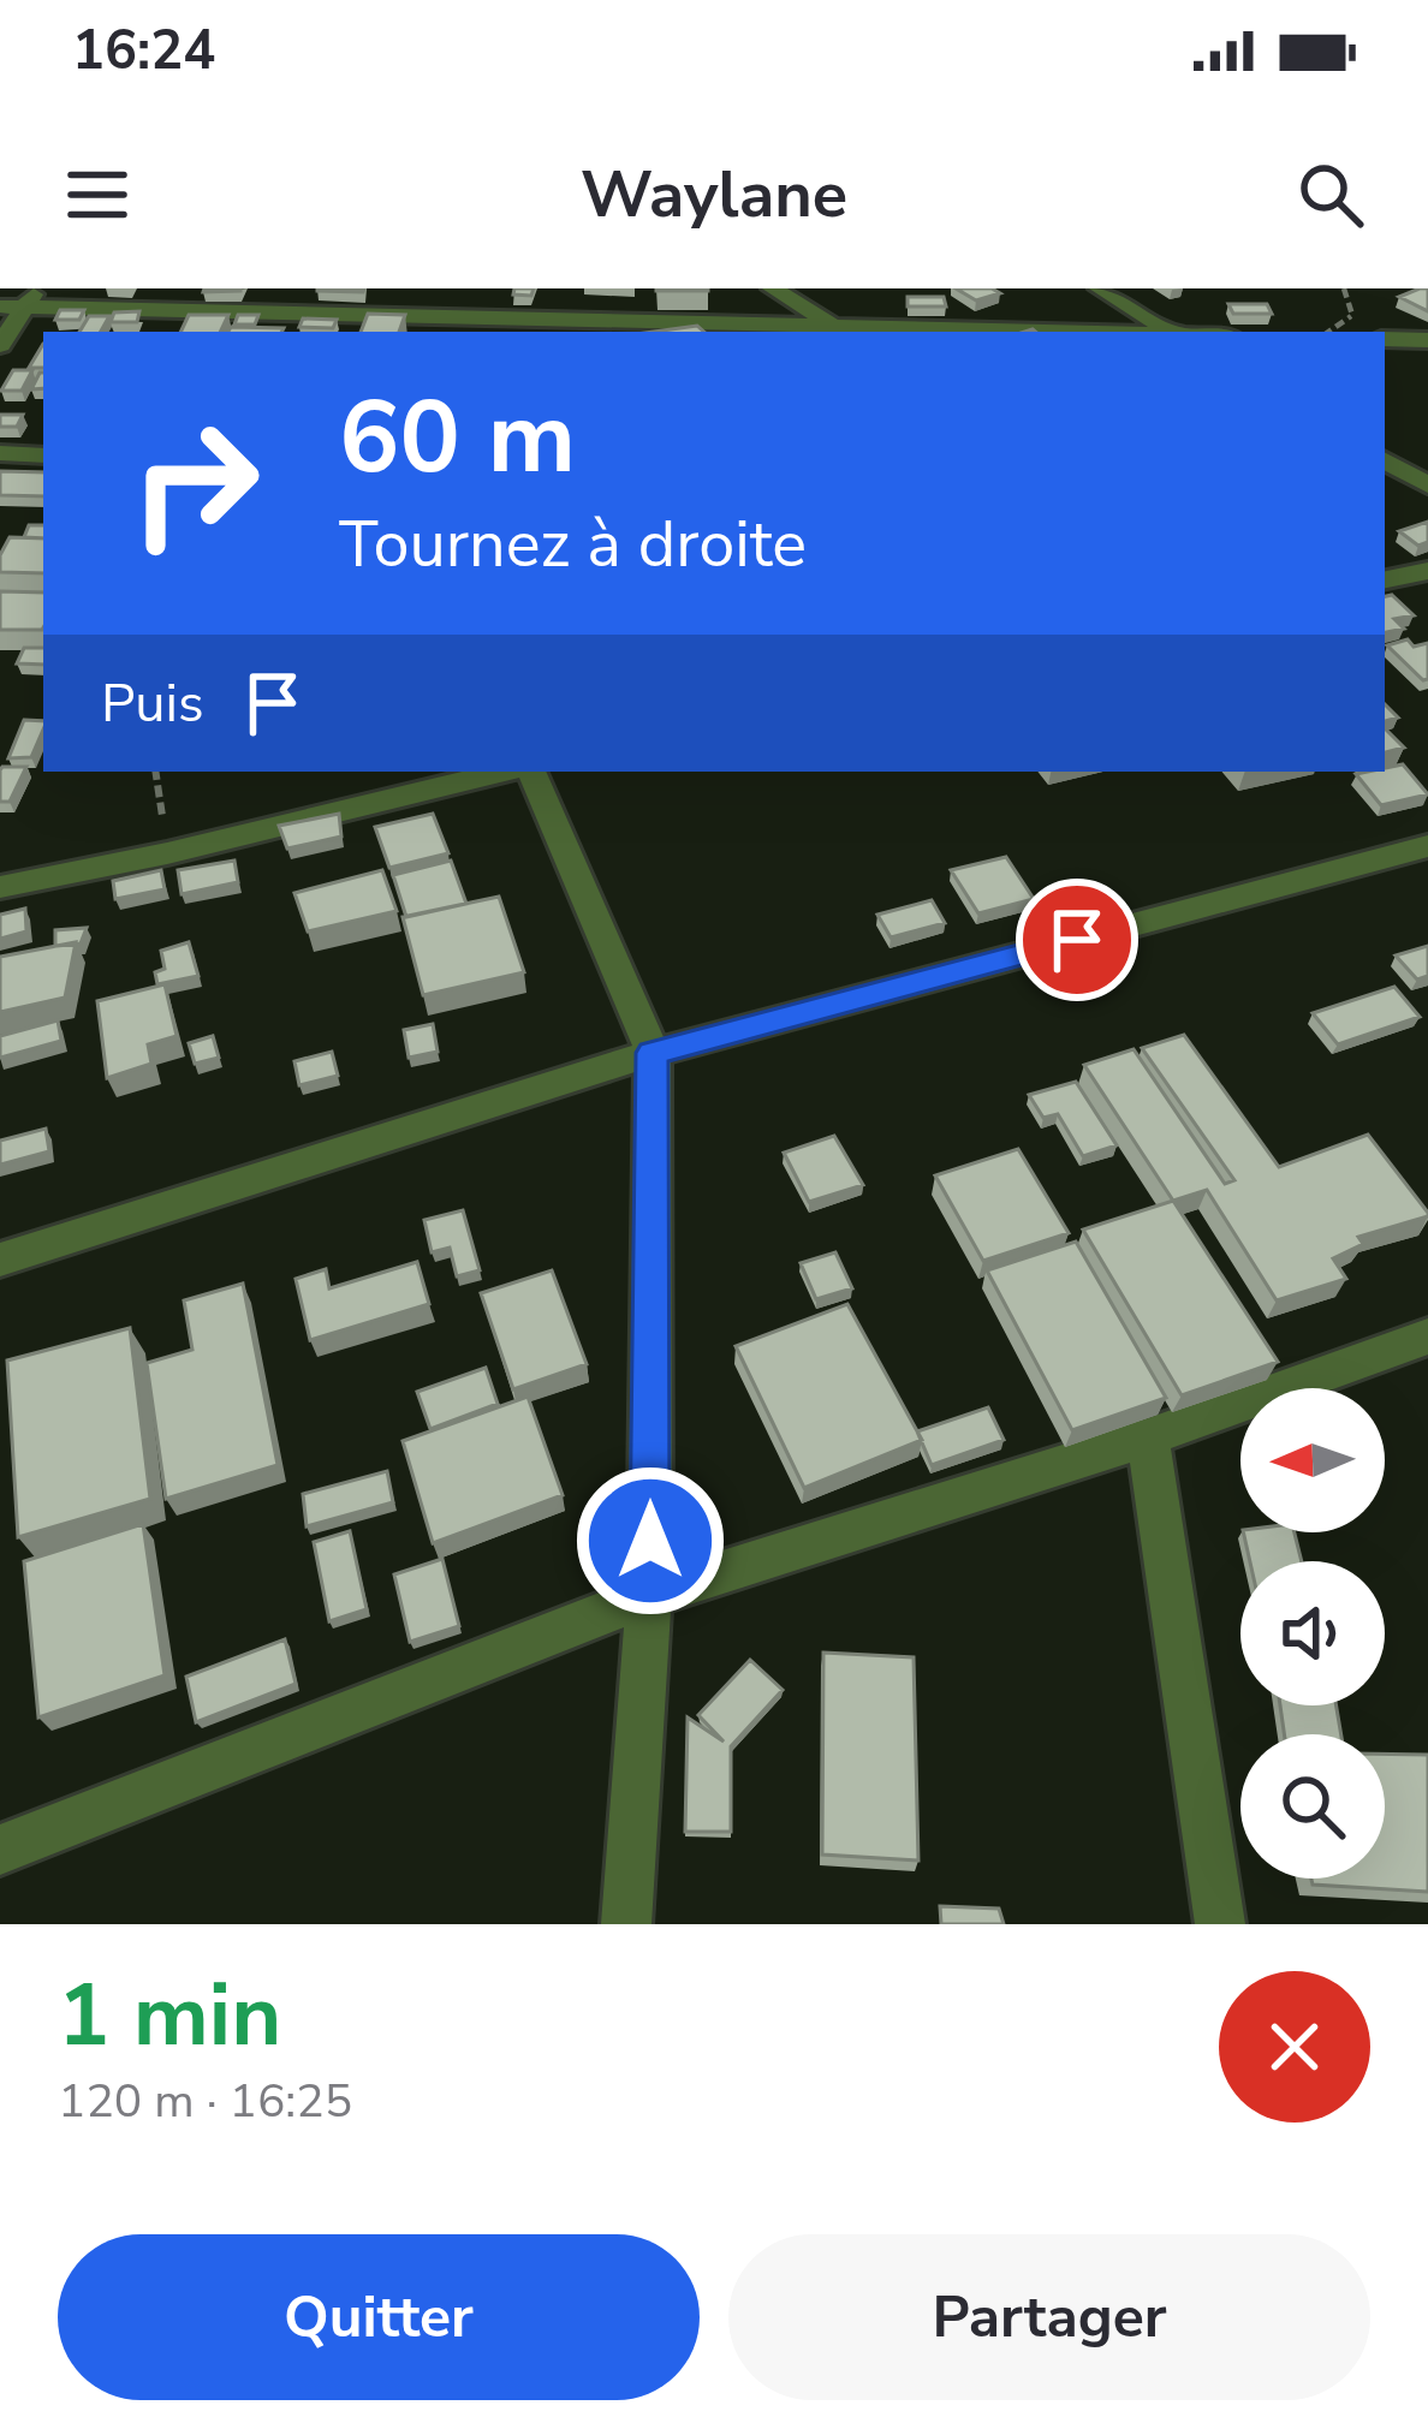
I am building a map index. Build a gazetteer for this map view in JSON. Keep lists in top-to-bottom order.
{
  "north": "left",
  "page": {
    "status": "16:24",
    "header": "Waylane",
    "turn": ["60 m", "Tournez à droite"],
    "then": "Puis",
    "heading": ["1 min", "120 m · 16:25"],
    "buttons": ["Quitter", "Partager"]
  }
}
